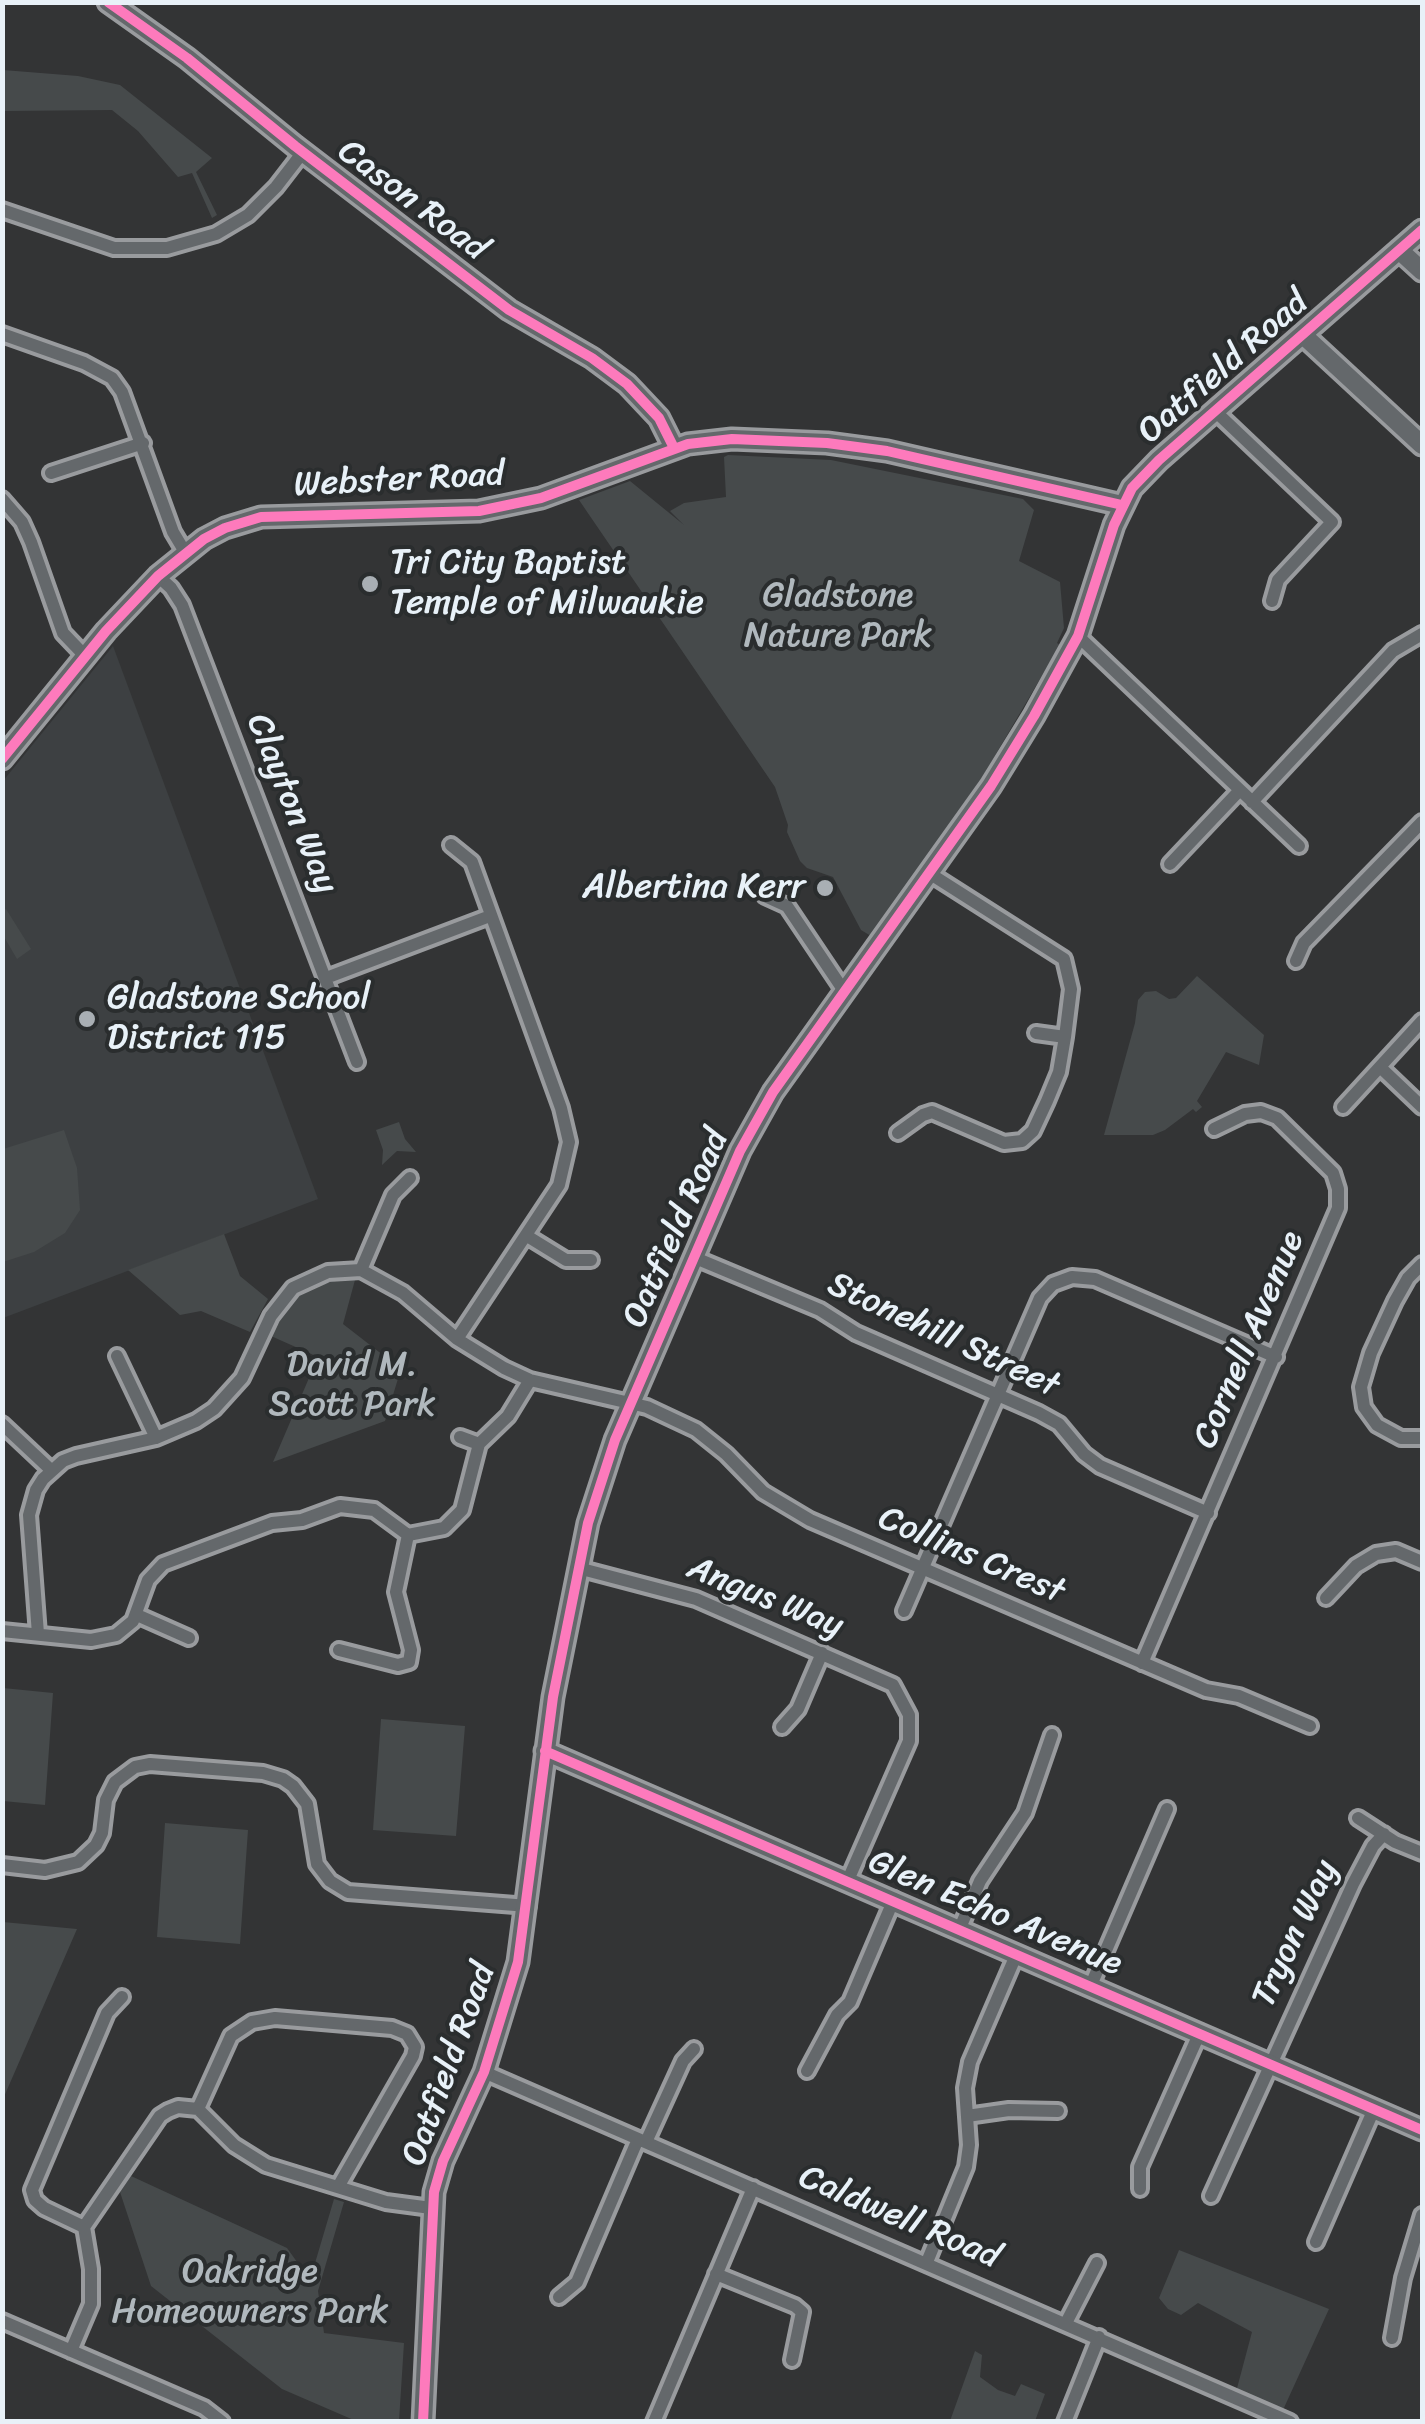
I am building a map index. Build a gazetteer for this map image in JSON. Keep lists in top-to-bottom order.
{
  "streets": {
    "street": [
      "Cason Road",
      "Oatfield Road",
      "Webster Road",
      "Clayton Way",
      "Stonehill Street",
      "Cornell Avenue",
      "Collins Crest",
      "Angus Way",
      "Glen Echo Avenue",
      "Tryon Way",
      "Caldwell Road"
    ]
  },
  "crossings": [
    ["Cason Road", "Webster Road"],
    ["Oatfield Road", "Webster Road"],
    ["Oatfield Road", "Stonehill Street"],
    ["Oatfield Road", "Collins Crest"],
    ["Oatfield Road", "Angus Way"],
    ["Oatfield Road", "Glen Echo Avenue"],
    ["Oatfield Road", "Caldwell Road"],
    ["Webster Road", "Clayton Way"],
    ["Stonehill Street", "Cornell Avenue"],
    ["Cornell Avenue", "Collins Crest"],
    ["Angus Way", "Glen Echo Avenue"],
    ["Glen Echo Avenue", "Tryon Way"]
  ],
  "parks": ["Gladstone Nature Park", "David M. Scott Park", "Oakridge Homeowners Park"],
  "places": ["Tri City Baptist Temple of Milwaukie", "Albertina Kerr", "Gladstone School District 115"]
}
